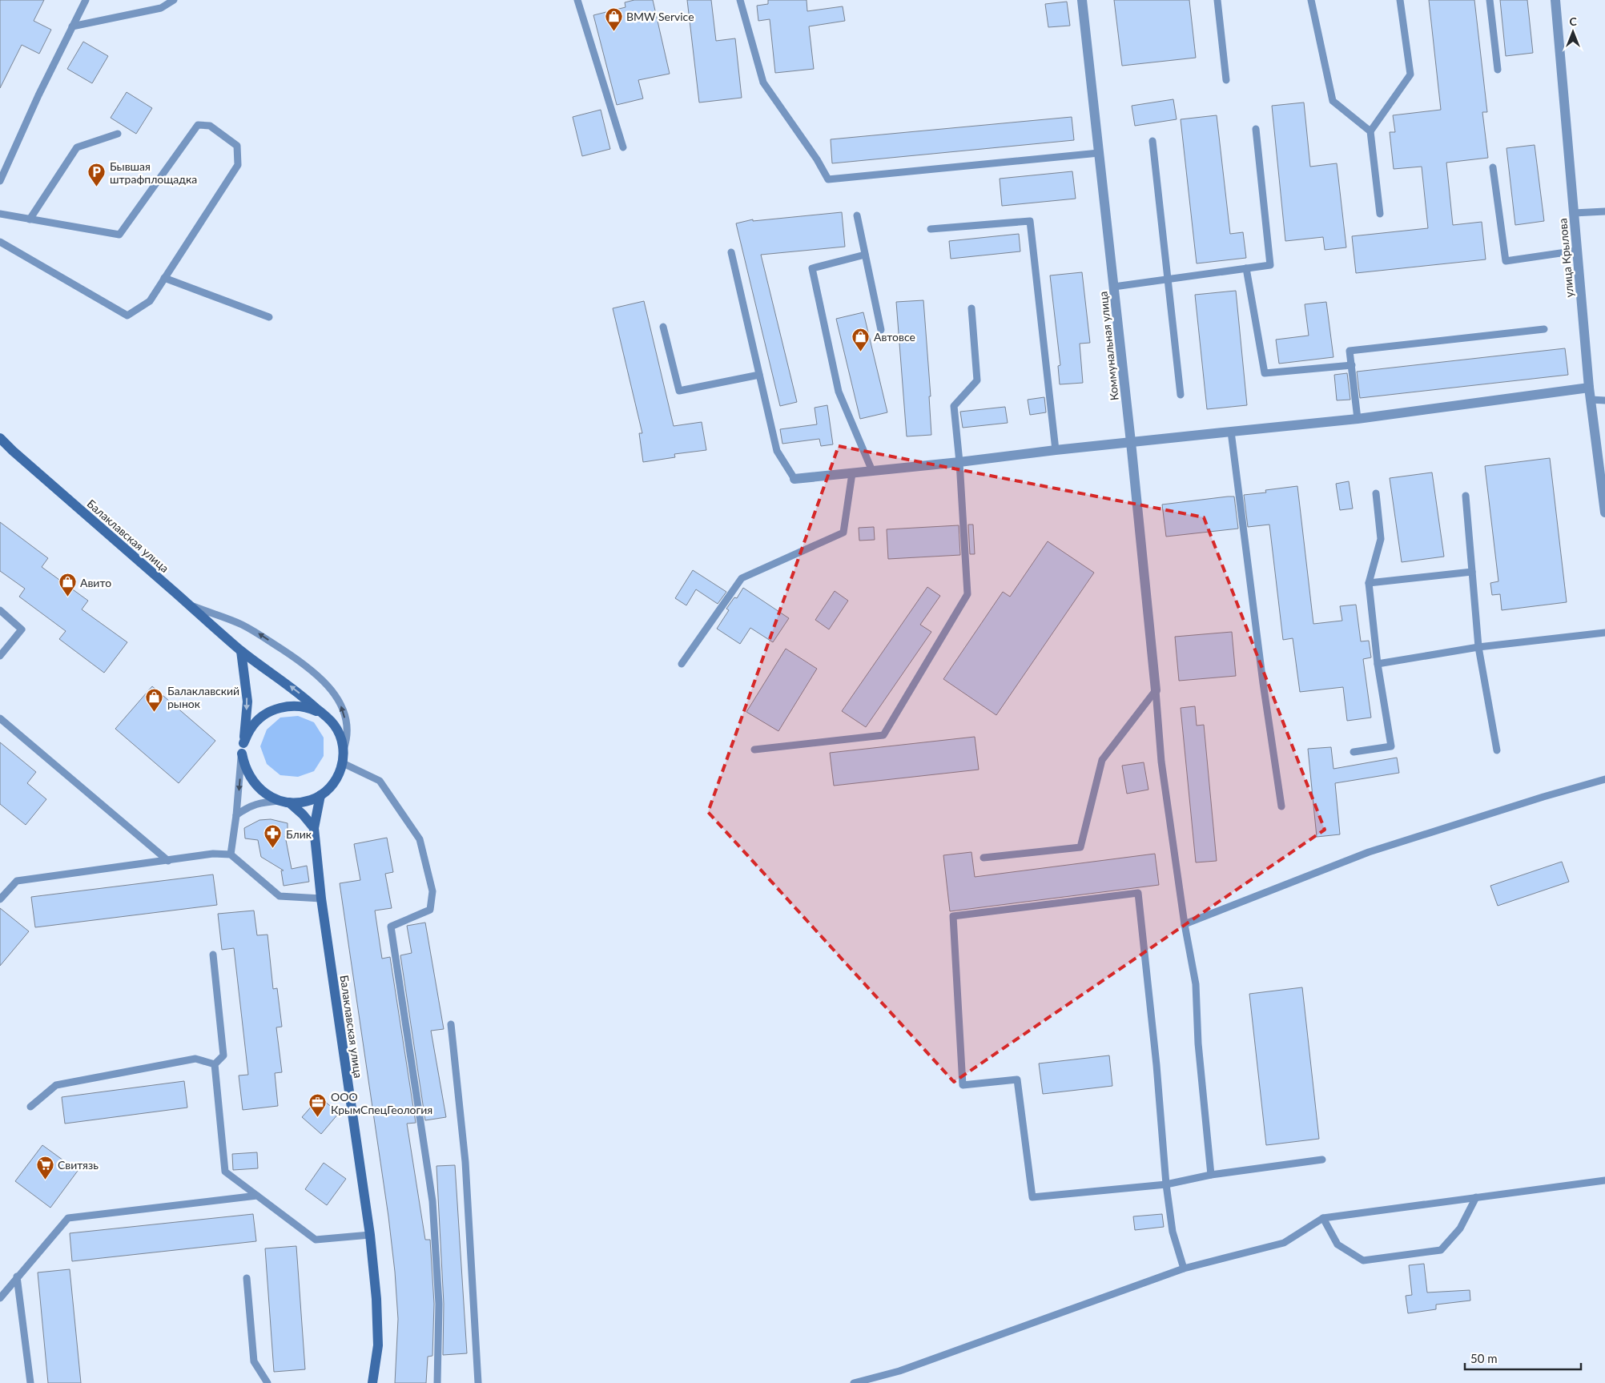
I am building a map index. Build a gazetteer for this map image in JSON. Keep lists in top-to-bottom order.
{
  "streets": {
    "main road": ["Балаклавская улица"],
    "street": ["улица Крылова", "Коммунальная улица"]
  },
  "places": {
    "shop": [
      "BMW Service",
      "Автовсе",
      "Авито",
      "Балаклавский рынок"
    ],
    "parking": ["Бывшая штрафплощадка"],
    "pharmacy": ["Блик"],
    "office": ["ООО КрымСпецГеология"],
    "supermarket": ["Свитязь"]
  },
  "scale_bar": "50 m",
  "north": "top"
}
